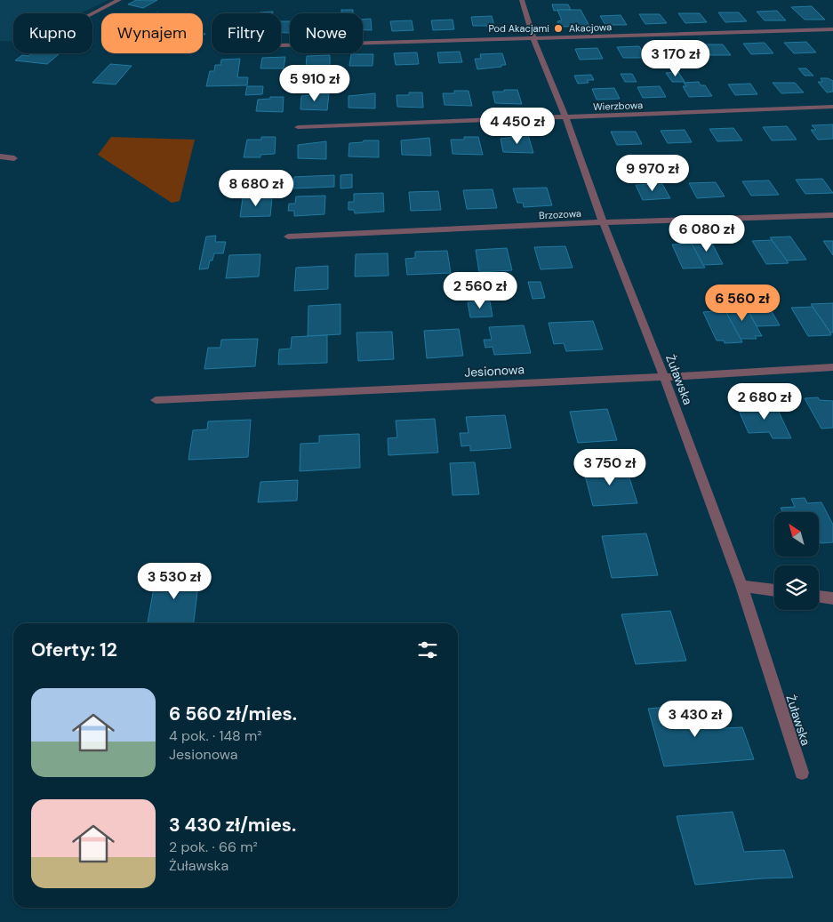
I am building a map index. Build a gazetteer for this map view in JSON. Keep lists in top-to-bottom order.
{
  "streets": {
    "street": [
      "Akacjowa",
      "Wierzbowa",
      "Brzozowa",
      "Jesionowa",
      "Żuławska"
    ]
  },
  "crossings": [
    ["Akacjowa", "Żuławska"],
    ["Wierzbowa", "Żuławska"],
    ["Brzozowa", "Żuławska"],
    ["Jesionowa", "Żuławska"]
  ],
  "places": ["Pod Akacjami"],
  "north": "top left",
  "page": {
    "chip": [
      "Kupno",
      "Wynajem",
      "Filtry",
      "Nowe"
    ],
    "price": [
      "3 170 zł",
      "5 910 zł",
      "4 450 zł",
      "9 970 zł",
      "8 680 zł",
      "6 080 zł",
      "2 560 zł",
      "6 560 zł",
      "2 680 zł",
      "3 750 zł",
      "3 530 zł",
      "3 430 zł"
    ],
    "heading": "Oferty: 12",
    "list": [
      {
        "name": "6 560 zł/mies.",
        "note": "4 pok. · 148 m² · Jesionowa"
      },
      {
        "name": "3 430 zł/mies.",
        "note": "2 pok. · 66 m² · Żuławska"
      }
    ]
  }
}
